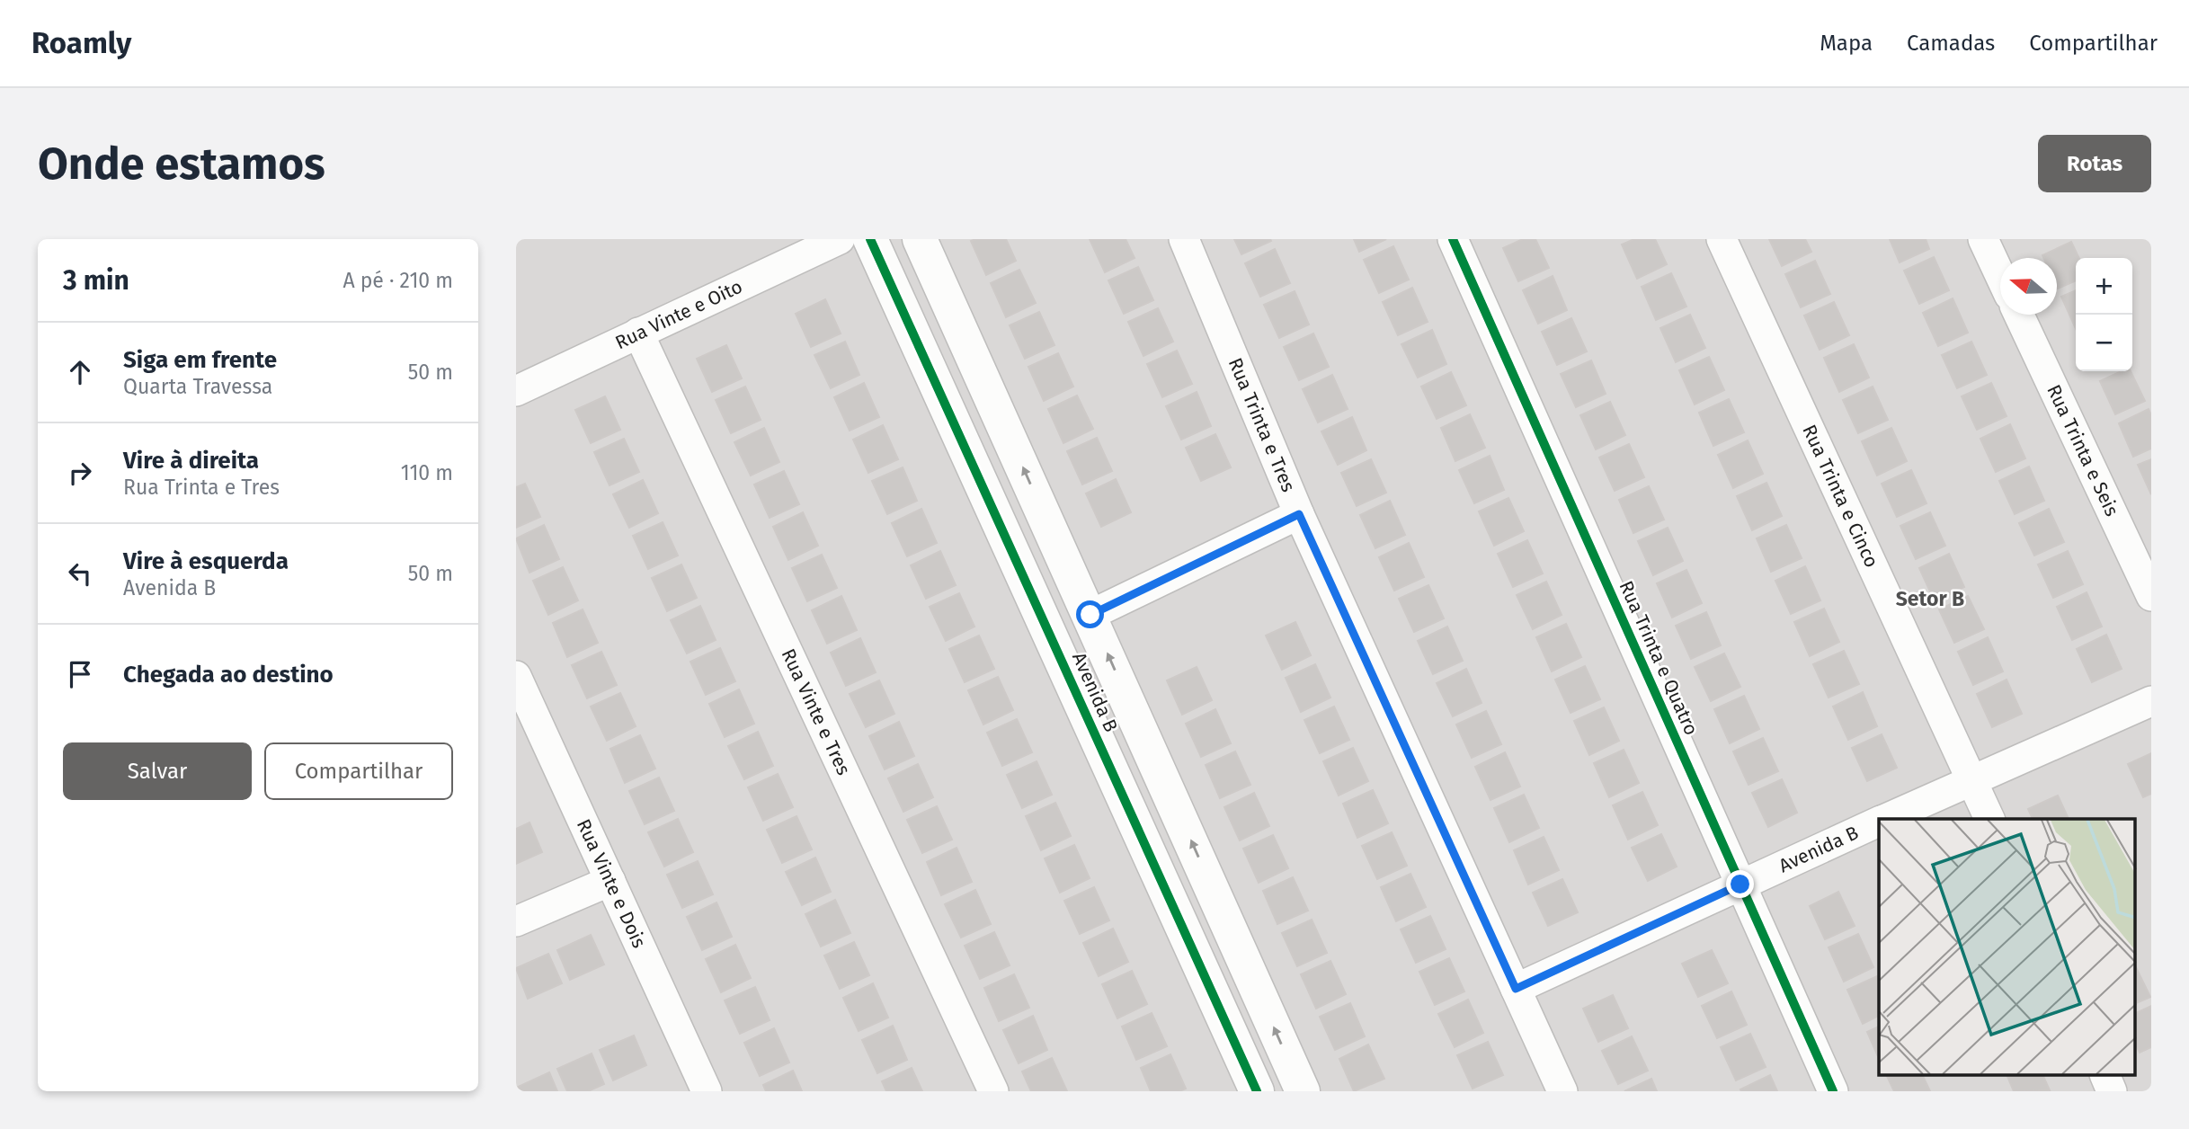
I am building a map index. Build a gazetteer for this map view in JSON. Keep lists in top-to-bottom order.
{
  "streets": {
    "street": [
      "Rua Vinte e Oito",
      "Rua Trinta e Tres",
      "Rua Trinta e Seis",
      "Rua Trinta e Cinco",
      "Rua Trinta e Quatro",
      "Avenida B",
      "Rua Vinte e Tres",
      "Rua Vinte e Dois"
    ]
  },
  "crossings": [
    ["Rua Vinte e Oito", "Rua Vinte e Tres"],
    ["Rua Trinta e Tres", "Avenida B"],
    ["Rua Trinta e Cinco", "Avenida B"],
    ["Rua Trinta e Quatro", "Avenida B"]
  ],
  "districts": ["Setor B"],
  "north": "left",
  "page": {
    "header": "Roamly",
    "nav": ["Mapa", "Camadas", "Compartilhar"],
    "buttons": [
      "Rotas",
      ["Salvar", "Compartilhar"]
    ],
    "title": "Onde estamos",
    "heading": ["3 min", "A pé · 210 m"],
    "map_buttons": ["+", "−"],
    "list": [
      ["Siga em frente", "Quarta Travessa", "50 m"],
      ["Vire à direita", "Rua Trinta e Tres", "110 m"],
      ["Vire à esquerda", "Avenida B", "50 m"],
      "Chegada ao destino"
    ]
  }
}
